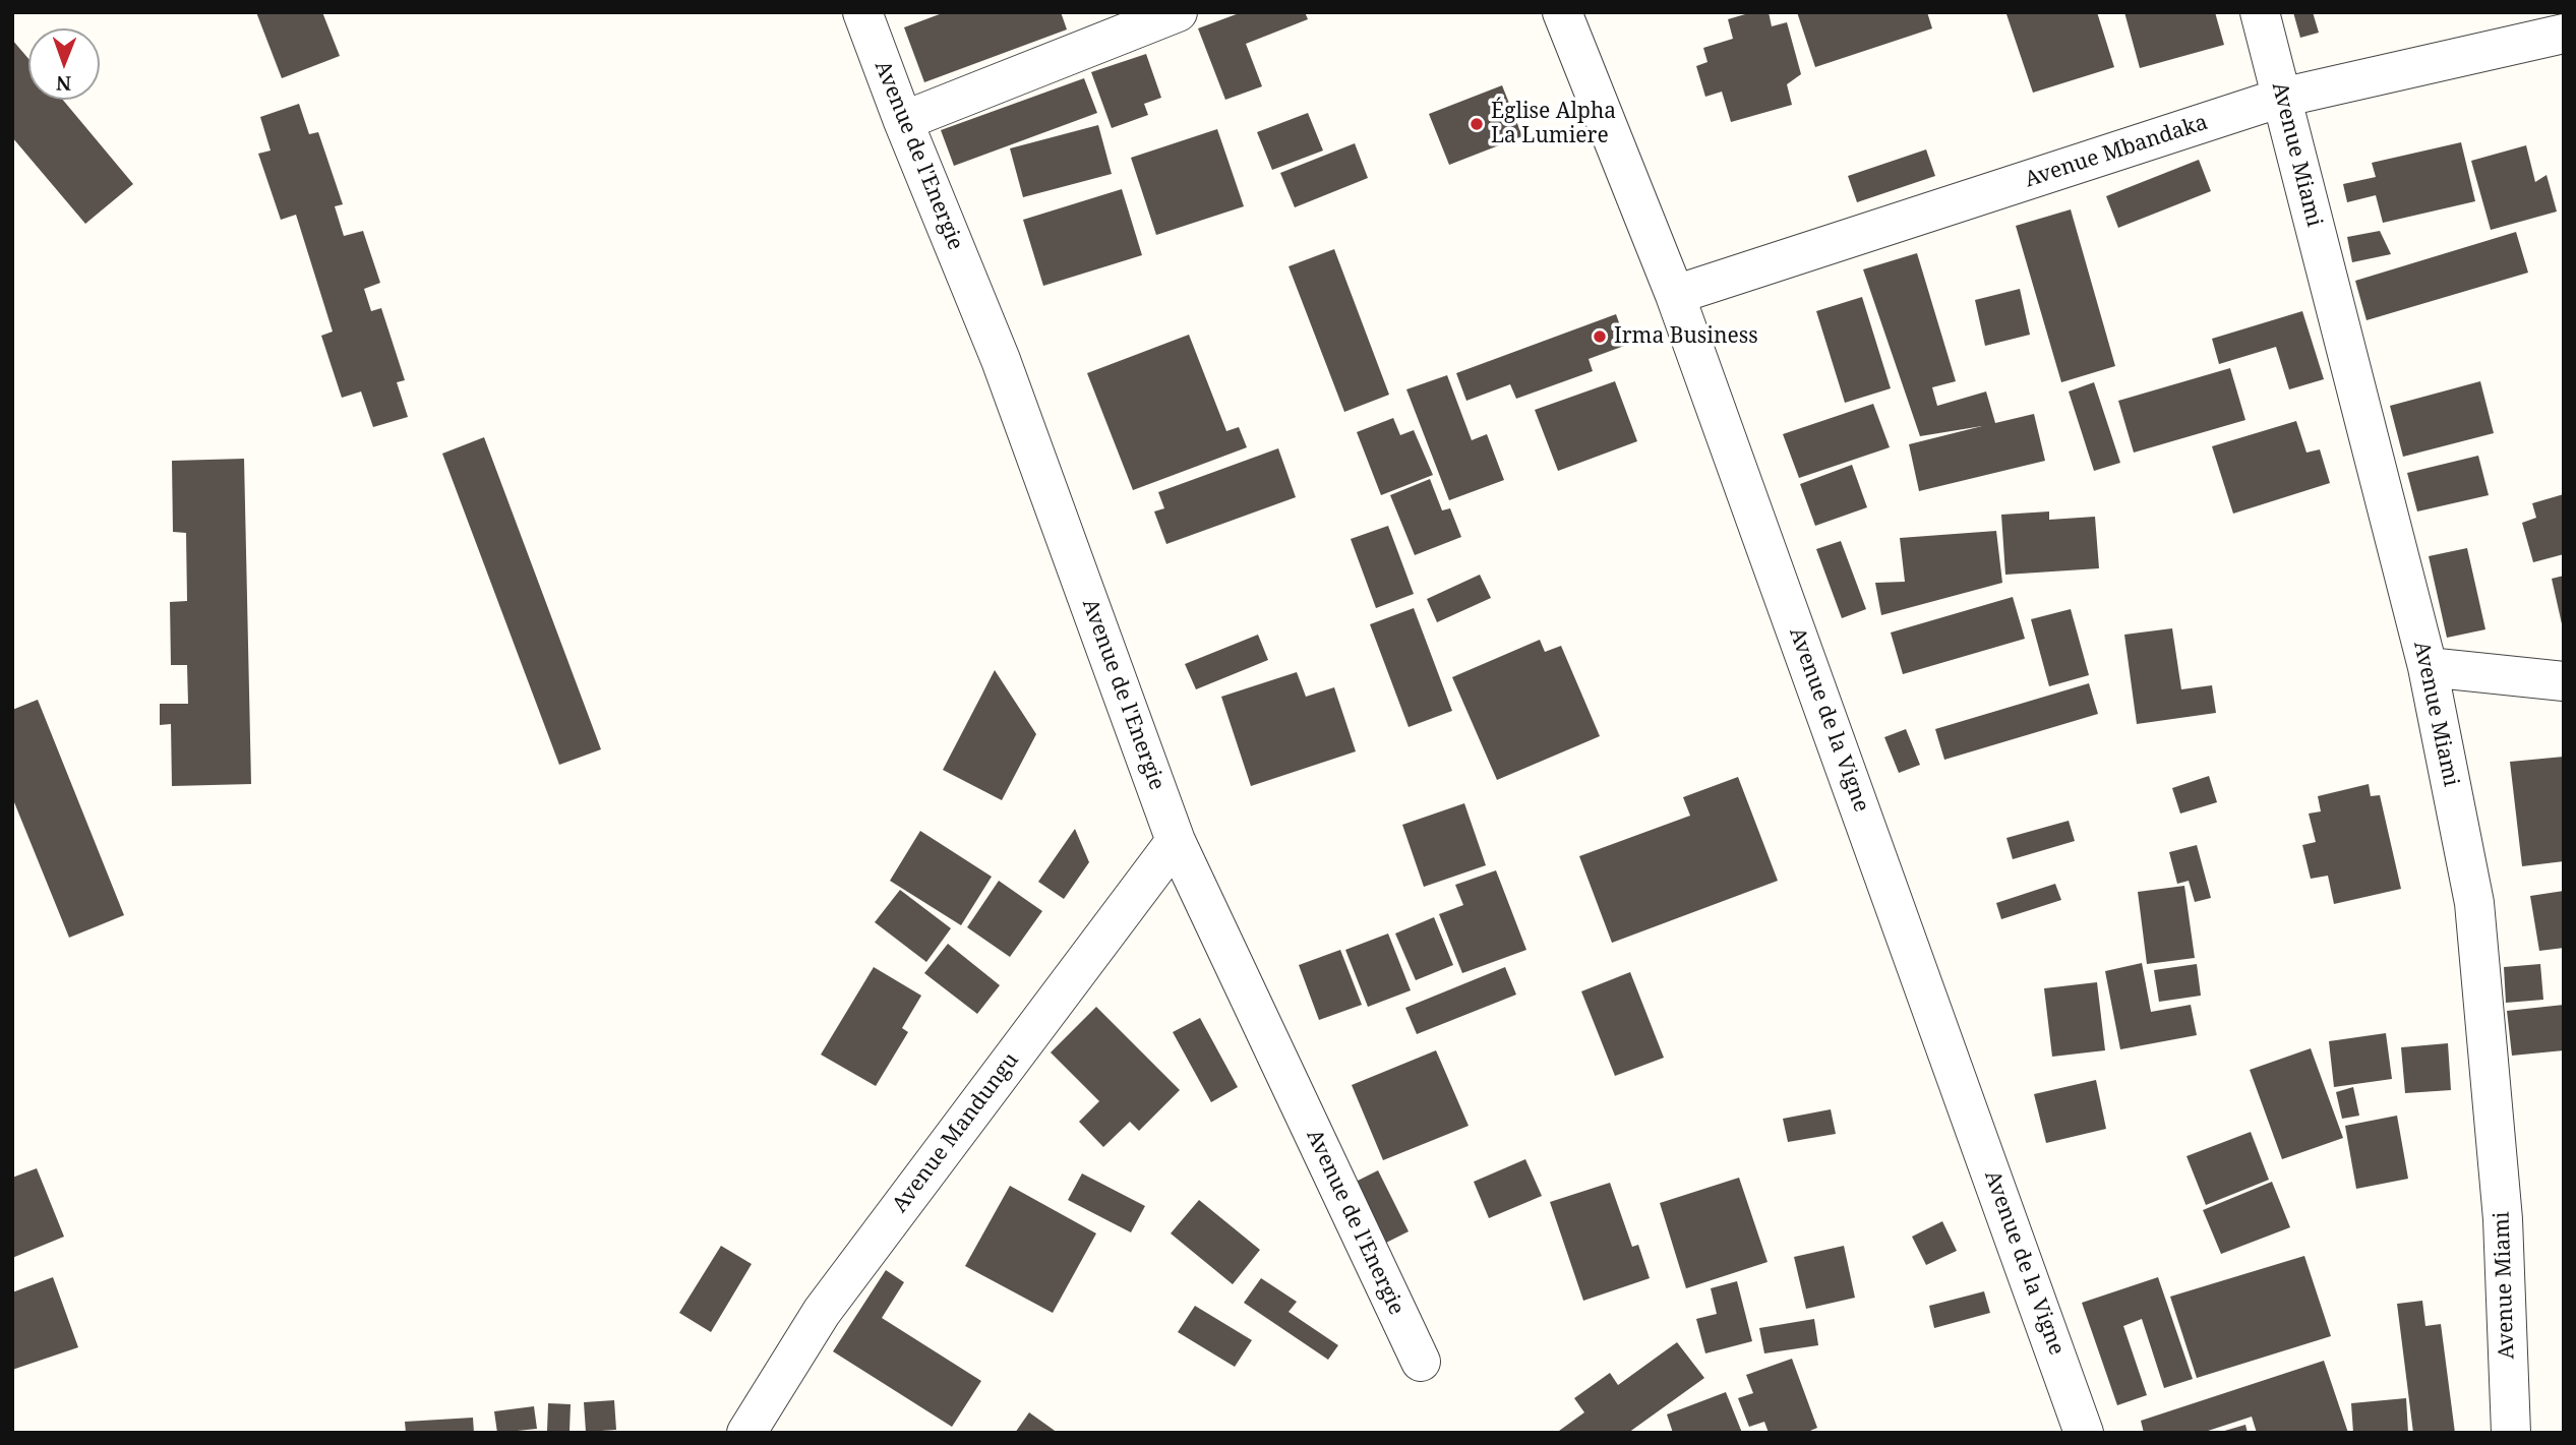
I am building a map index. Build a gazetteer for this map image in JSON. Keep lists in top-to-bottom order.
{
  "streets": {
    "street": [
      "Avenue Mbandaka",
      "Avenue Miami",
      "Avenue de l'Energie",
      "Avenue de la Vigne",
      "Avenue Mandungu"
    ]
  },
  "crossings": [
    ["Avenue Mbandaka", "Avenue Miami"],
    ["Avenue Mbandaka", "Avenue de la Vigne"],
    ["Avenue de l'Energie", "Avenue Mandungu"]
  ],
  "places": ["Église Alpha La Lumiere", "Irma Business"],
  "north": "bottom"
}
